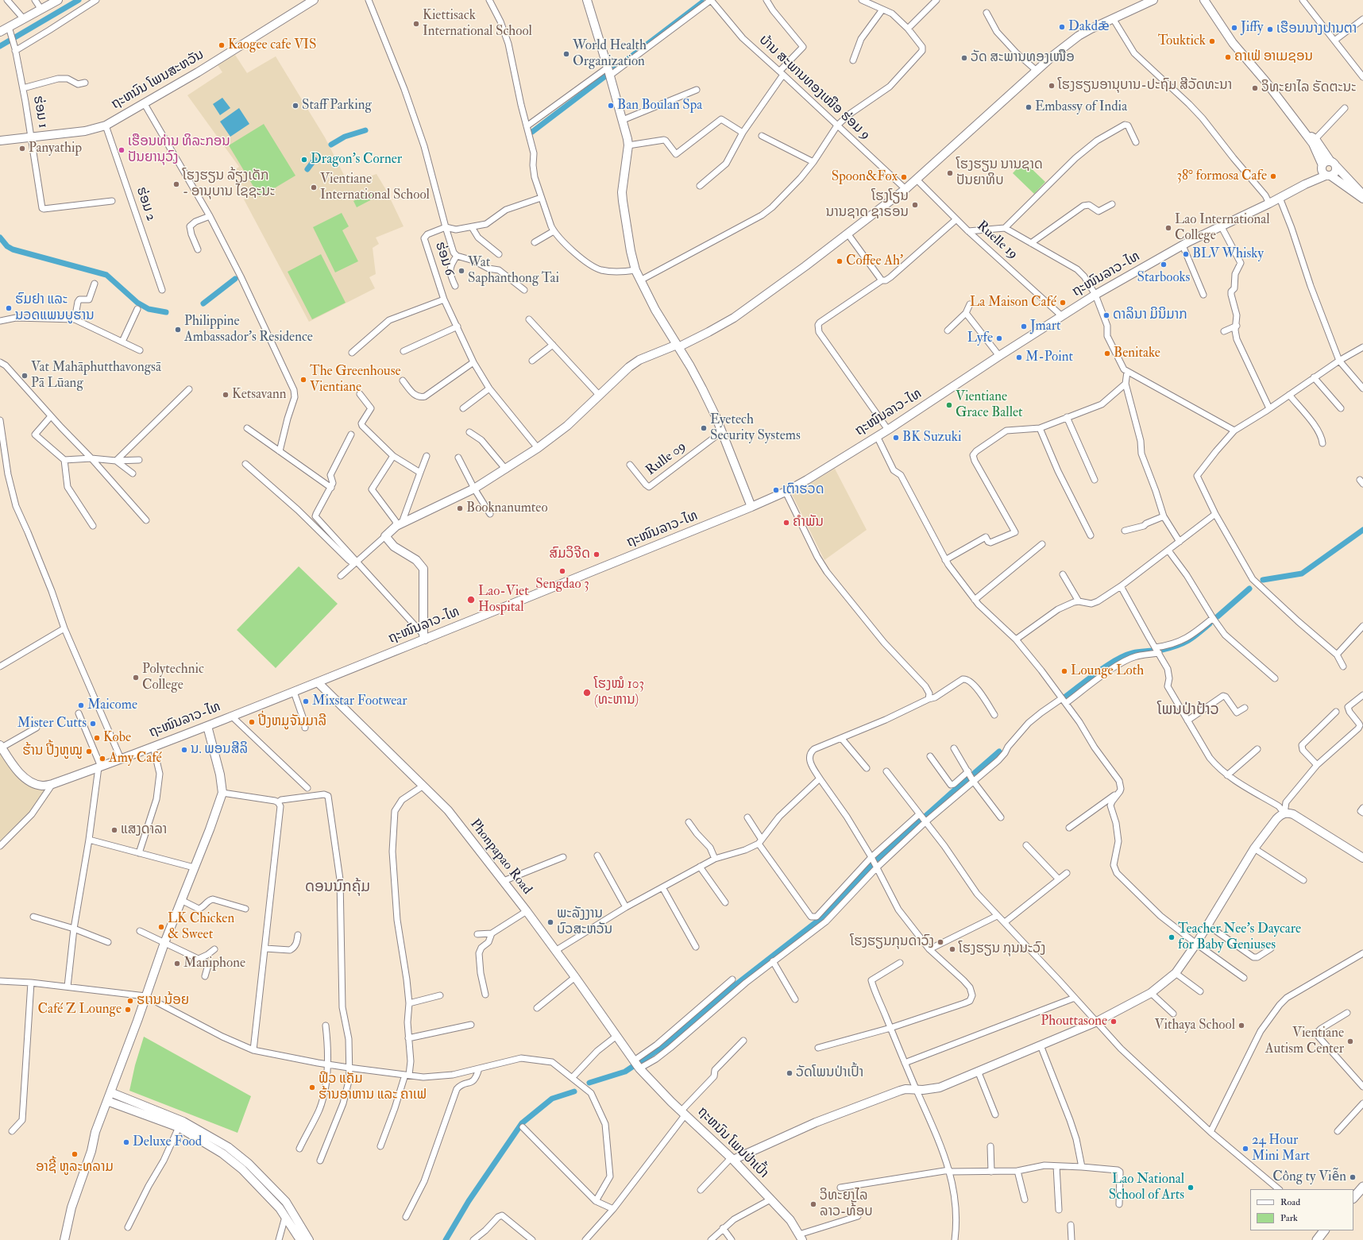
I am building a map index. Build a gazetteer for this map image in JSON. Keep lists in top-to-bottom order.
{
  "streets": {
    "street": [
      "ຖະຫນົນ ໂພນສະຫວັນ",
      "ບ້ານ ສະພານທອງເໜືອ ຮ່ອມ 9",
      "ຮ່ອມ 1",
      "ຮ່ອມ 2",
      "Ruelle 19",
      "ຮ່ອມ 6",
      "ຖະໜົນລາວ-ໄທ",
      "Rulle 09",
      "Phonpapao Road",
      "ຖະຫນົນ ໂພນປ່າເປົ້າ"
    ]
  },
  "crossings": [
    ["ຖະຫນົນ ໂພນສະຫວັນ", "ຮ່ອມ 1"],
    ["ຖະຫນົນ ໂພນສະຫວັນ", "ຮ່ອມ 2"],
    ["Ruelle 19", "ຖະໜົນລາວ-ໄທ"],
    ["ຖະໜົນລາວ-ໄທ", "Phonpapao Road"],
    ["Phonpapao Road", "ຖະຫນົນ ໂພນປ່າເປົ້າ"]
  ],
  "districts": ["ໂພນປ່າປ້າວ", "ດອນນົກຄຸ້ມ"],
  "places": [
    "Kiettisack International School",
    "Dakdǣ",
    "Jiffy",
    "ເຮືອນນາງປານຕາ",
    "Touktick",
    "Kaogee cafe VIS",
    "World Health Organization",
    "ຄາເຟ່ ອາເມຊອນ",
    "ວັດ ສະພານທອງເໜືອ",
    "ໂຮງຮຽນອານຸບານ-ປະຖົມ ສີວັດທະນາ",
    "ວິທະຍາໄລ ຣັດຕະນະ",
    "Staff Parking",
    "Ban Boulan Spa",
    "Embassy of India",
    "Panyathip",
    "ເຮືອນທ່ານ ທິລະກອນ ປັນຍານຸວົງ",
    "Dragon's Corner",
    "ໂຮງຮຽນ ນານຊາດ ປັນຍາທິບ",
    "38° formosa Cafe",
    "Spoon&Fox",
    "ໂຮງຮຽນ ລ້ຽງເດັກ - ອານຸບານ ໄຊຊະນະ",
    "Vientiane International School",
    "ໂຮງໂຽນ ນານຊາດ ຊາຣອນ",
    "Lao International College",
    "BLV Whisky",
    "Coffee Ah'",
    "Starbooks",
    "Wat Saphanthong Tai",
    "La Maison Café",
    "ຮົມຢາ ແລະ ນວດແພນບູຮານ",
    "ດາລິນາ ມິນິມາກ",
    "Jmart",
    "Philippine Ambassador's Residence",
    "Lyfe",
    "Benitake",
    "M-Point",
    "Vat Mahāphutthavongsā Pā Lūang",
    "The Greenhouse Vientiane",
    "Ketsavann",
    "Vientiane Grace Ballet",
    "Eyetech Security Systems",
    "BK Suzuki",
    "ເຕົາຮວດ",
    "Booknanumteo",
    "ຄໍາພັນ",
    "ສົມວິຈີດ",
    "Sengdao 3",
    "Lao-Viet Hospital",
    "Lounge Loth",
    "Polytechnic College",
    "ໂຮງໝໍ 103 (ທະຫານ)",
    "Mixstar Footwear",
    "Maicome",
    "ປີ່ງຫມູຈັນມາລີ",
    "Mister Cutts",
    "Kobe",
    "ນ. ພອນສີລິ",
    "ຮ້ານ ປີ້ງຫູໝູ",
    "Amy Café",
    "ແສງດາລາ",
    "ພະລັງງານ ບົວສະຫວັນ",
    "LK Chicken & Sweet",
    "Teacher Nee's Daycare for Baby Geniuses",
    "ໂຮງຮຽນກຸນດາວົງ",
    "ໂຮງຮຽນ ກຸນນະວົງ",
    "Maniphone",
    "ຮເານ ນ້ອຍ",
    "Café Z Lounge",
    "Phouttasone",
    "Vithaya School",
    "Vientiane Autism Center",
    "ວັດໂພນປ່າເປົ້າ",
    "ຟິວ ແຄັມ ຮ້ານອາຫານ ແລະ ຄາເຟ",
    "Deluxe Food",
    "24 Hour Mini Mart",
    "ອາຊີ້ ຫູລະທລາມ",
    "Công ty Viễn",
    "Lao National School of Arts",
    "ວິທະຍາໄລ ລາວ-ທ້ັອບ"
  ],
  "legend": ["Road", "Park"]
}
